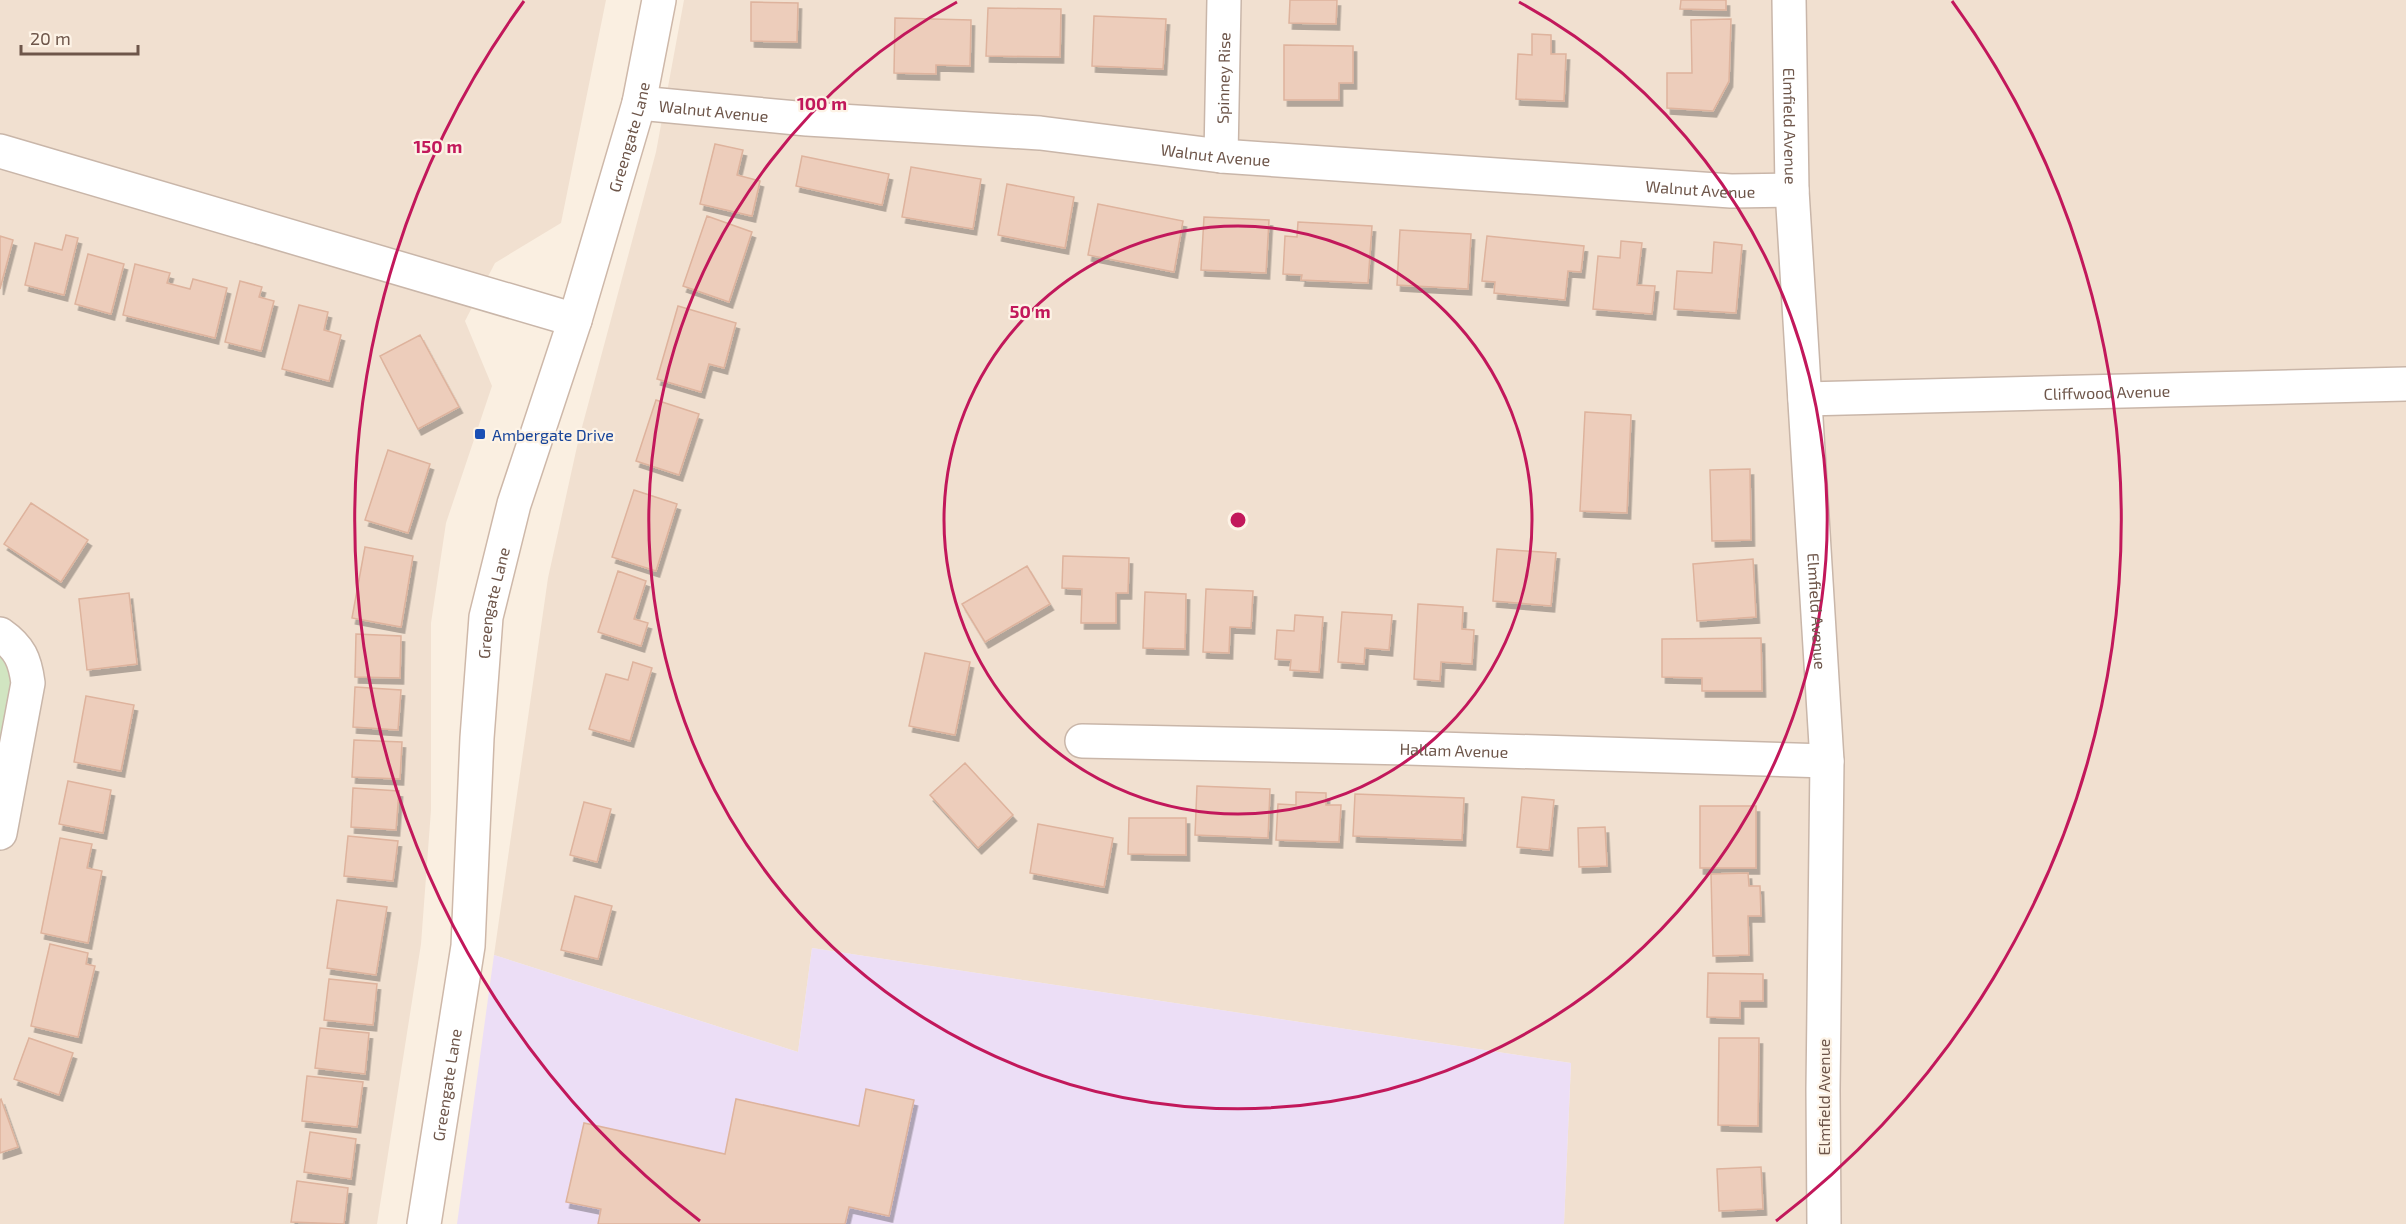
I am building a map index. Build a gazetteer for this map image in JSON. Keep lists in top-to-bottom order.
{
  "streets": {
    "street": [
      "Spinney Rise",
      "Walnut Avenue",
      "Elmfield Avenue",
      "Greengate Lane",
      "Cliffwood Avenue",
      "Hallam Avenue"
    ]
  },
  "crossings": [
    ["Spinney Rise", "Walnut Avenue"],
    ["Walnut Avenue", "Elmfield Avenue"],
    ["Walnut Avenue", "Greengate Lane"],
    ["Elmfield Avenue", "Cliffwood Avenue"],
    ["Elmfield Avenue", "Hallam Avenue"]
  ],
  "places": {
    "transit": ["Ambergate Drive"]
  },
  "scale_bar": "20 m",
  "rings": ["100 m", "150 m", "50 m"]
}
